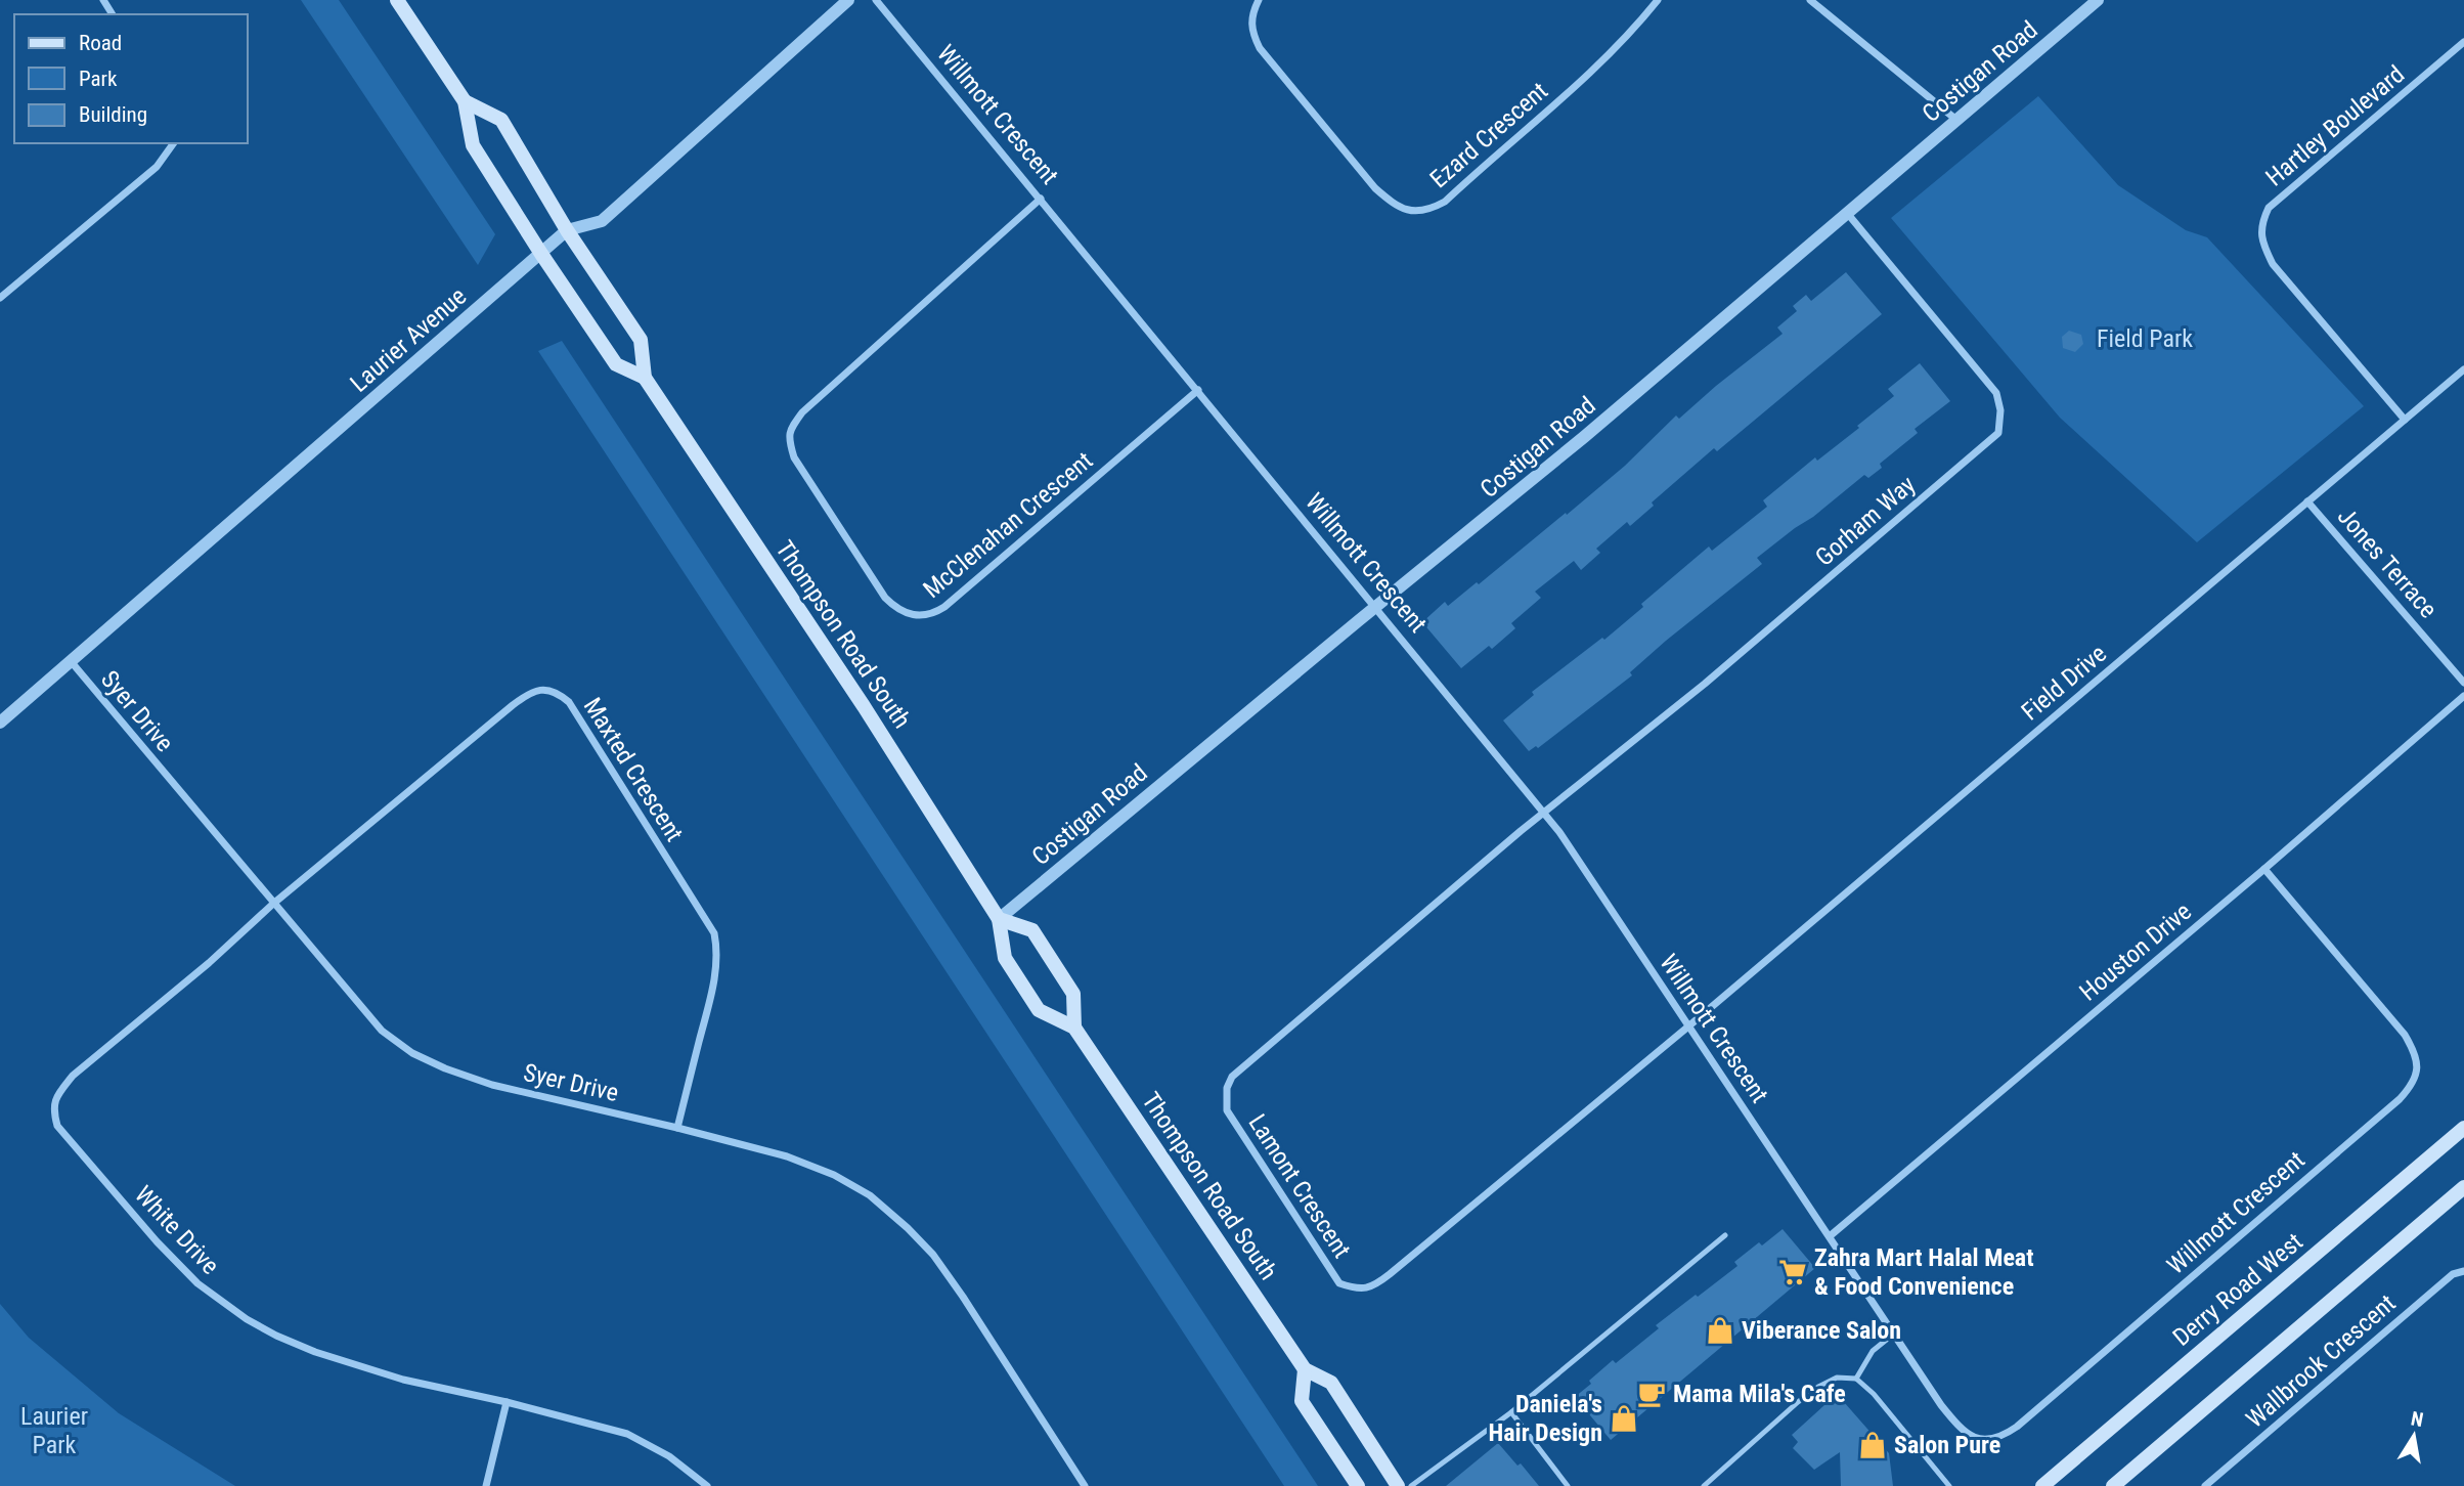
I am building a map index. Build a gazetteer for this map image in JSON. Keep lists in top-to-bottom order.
{
  "streets": {
    "main road": ["Thompson Road South", "Derry Road West"],
    "street": [
      "Costigan Road",
      "Willmott Crescent",
      "Hartley Boulevard",
      "Ezard Crescent",
      "Laurier Avenue",
      "Gorham Way",
      "McClenahan Crescent",
      "Jones Terrace",
      "Field Drive",
      "Syer Drive",
      "Maxted Crescent",
      "Houston Drive",
      "Lamont Crescent",
      "White Drive",
      "Wallbrook Crescent"
    ]
  },
  "crossings": [
    ["Costigan Road", "Willmott Crescent"],
    ["Costigan Road", "Gorham Way"],
    ["Costigan Road", "Thompson Road South"],
    ["Willmott Crescent", "Gorham Way"],
    ["Willmott Crescent", "McClenahan Crescent"],
    ["Willmott Crescent", "Field Drive"],
    ["Willmott Crescent", "Houston Drive"],
    ["Willmott Crescent", "Lamont Crescent"],
    ["Hartley Boulevard", "Field Drive"],
    ["Laurier Avenue", "Thompson Road South"],
    ["Laurier Avenue", "Syer Drive"],
    ["Gorham Way", "Lamont Crescent"],
    ["Jones Terrace", "Field Drive"],
    ["Field Drive", "Lamont Crescent"],
    ["Syer Drive", "Maxted Crescent"],
    ["Syer Drive", "White Drive"],
    ["Maxted Crescent", "White Drive"]
  ],
  "parks": ["Field Park", "Laurier Park"],
  "places": {
    "supermarket": ["Zahra Mart Halal Meat & Food Convenience"],
    "shop": ["Viberance Salon", "Daniela's Hair Design", "Salon Pure"],
    "cafe": ["Mama Mila's Cafe"]
  },
  "legend": ["Road", "Park", "Building"],
  "north": "top"
}
